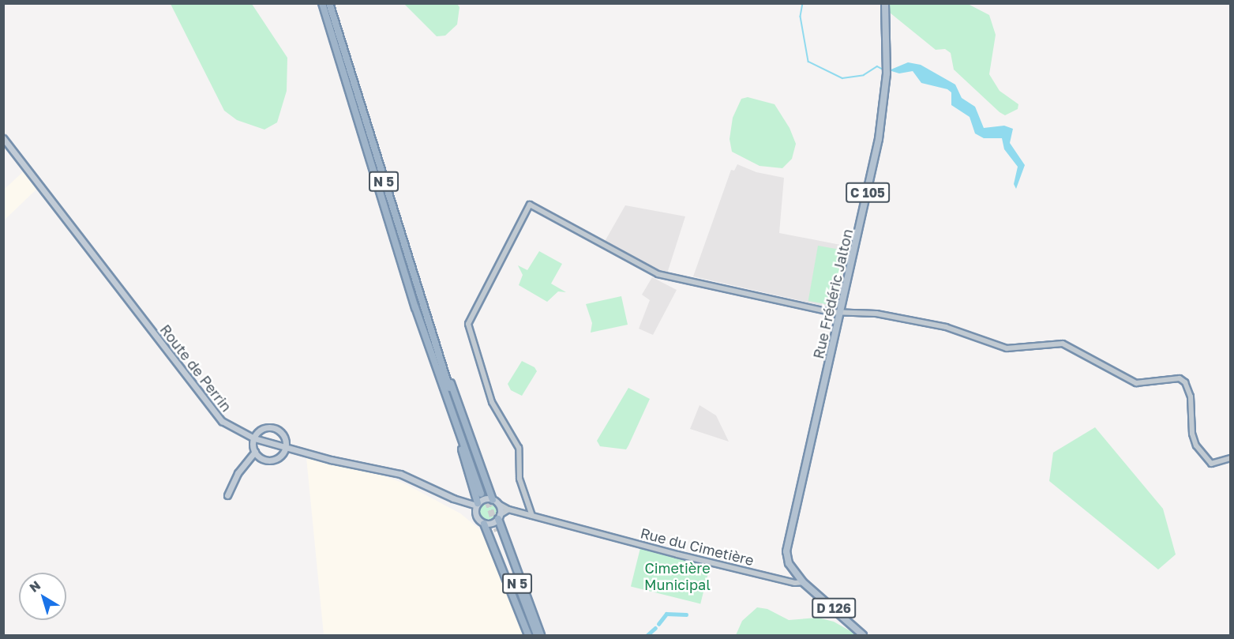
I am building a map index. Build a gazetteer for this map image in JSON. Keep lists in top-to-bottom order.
{
  "streets": {
    "highway": ["N 5"],
    "main road": [
      "C 105",
      "Rue Frédéric Jalton",
      "Route de Perrin",
      "D 126"
    ],
    "street": ["Rue du Cimetière"]
  },
  "crossings": [
    ["Rue Frédéric Jalton", "Rue du Cimetière"],
    ["Rue Frédéric Jalton", "D 126"],
    ["Route de Perrin", "Rue du Cimetière"],
    ["Rue du Cimetière", "D 126"]
  ],
  "parks": ["Cimetière Municipal"],
  "north": "top left"
}
